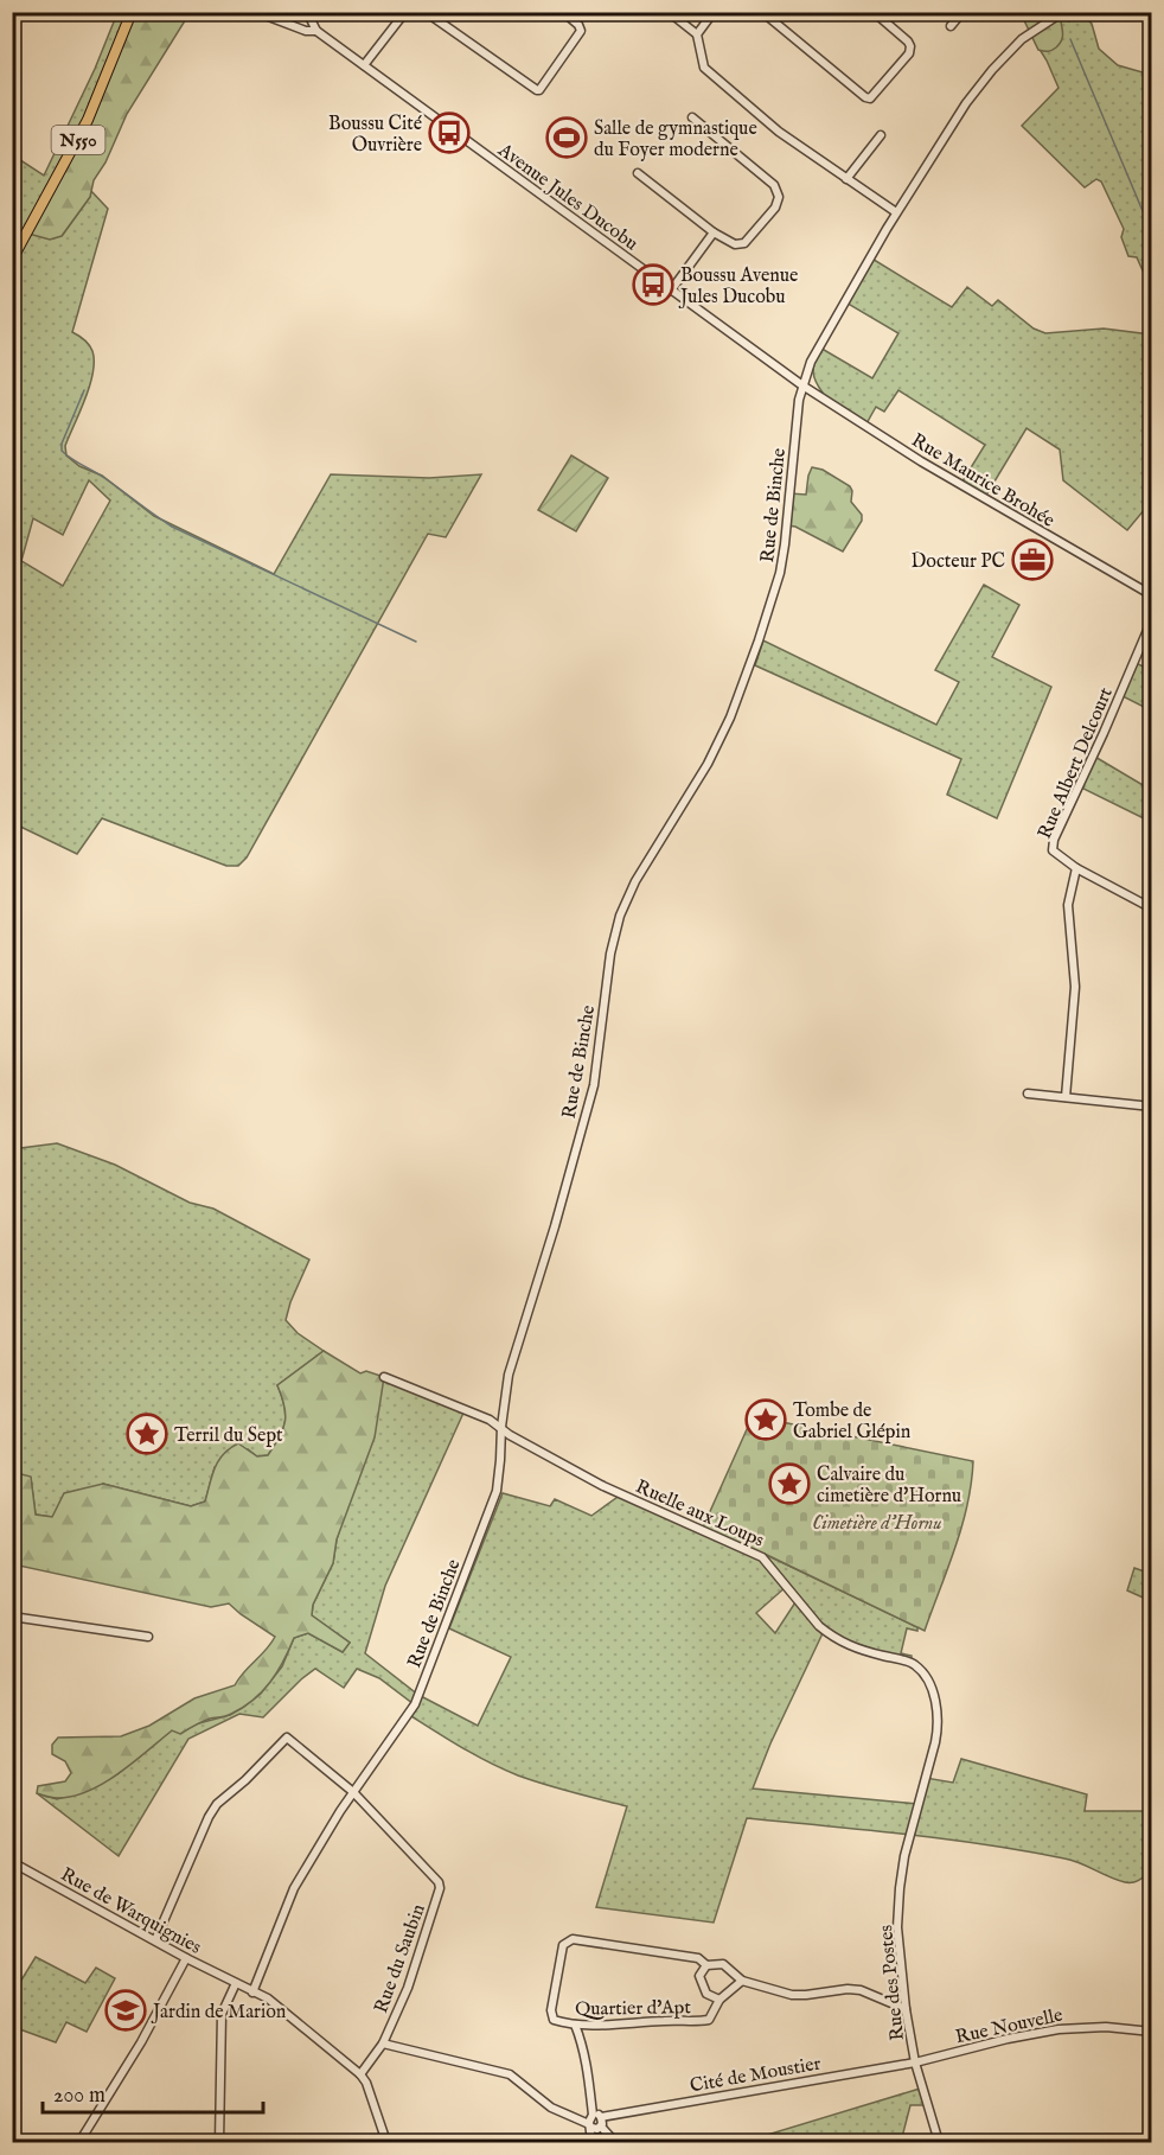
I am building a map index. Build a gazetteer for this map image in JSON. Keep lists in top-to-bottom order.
{
  "streets": {
    "main road": ["N550"],
    "street": [
      "Avenue Jules Ducobu",
      "Rue Maurice Brohée",
      "Rue de Binche",
      "Rue Albert Delcourt",
      "Ruelle aux Loups",
      "Rue de Warquignies",
      "Rue du Saubin",
      "Rue des Postes",
      "Quartier d'Apt",
      "Rue Nouvelle",
      "Cité de Moustier"
    ]
  },
  "crossings": [
    ["Avenue Jules Ducobu", "Rue Maurice Brohée"],
    ["Avenue Jules Ducobu", "Rue de Binche"],
    ["Rue Maurice Brohée", "Rue de Binche"],
    ["Rue de Binche", "Ruelle aux Loups"],
    ["Rue de Binche", "Rue du Saubin"],
    ["Ruelle aux Loups", "Rue des Postes"],
    ["Rue des Postes", "Rue Nouvelle"],
    ["Rue des Postes", "Cité de Moustier"],
    ["Rue Nouvelle", "Cité de Moustier"]
  ],
  "parks": ["Cimetière d'Hornu"],
  "places": {
    "bus stop": ["Boussu Cité Ouvrière", "Boussu Avenue Jules Ducobu"],
    "sports": ["Salle de gymnastique du Foyer moderne"],
    "office": ["Docteur PC"],
    "place": ["Tombe de Gabriel Glépin", "Terril du Sept", "Calvaire du cimetière d'Hornu"],
    "school or university": ["Jardin de Marion"]
  },
  "scale_bar": "200 m"
}
